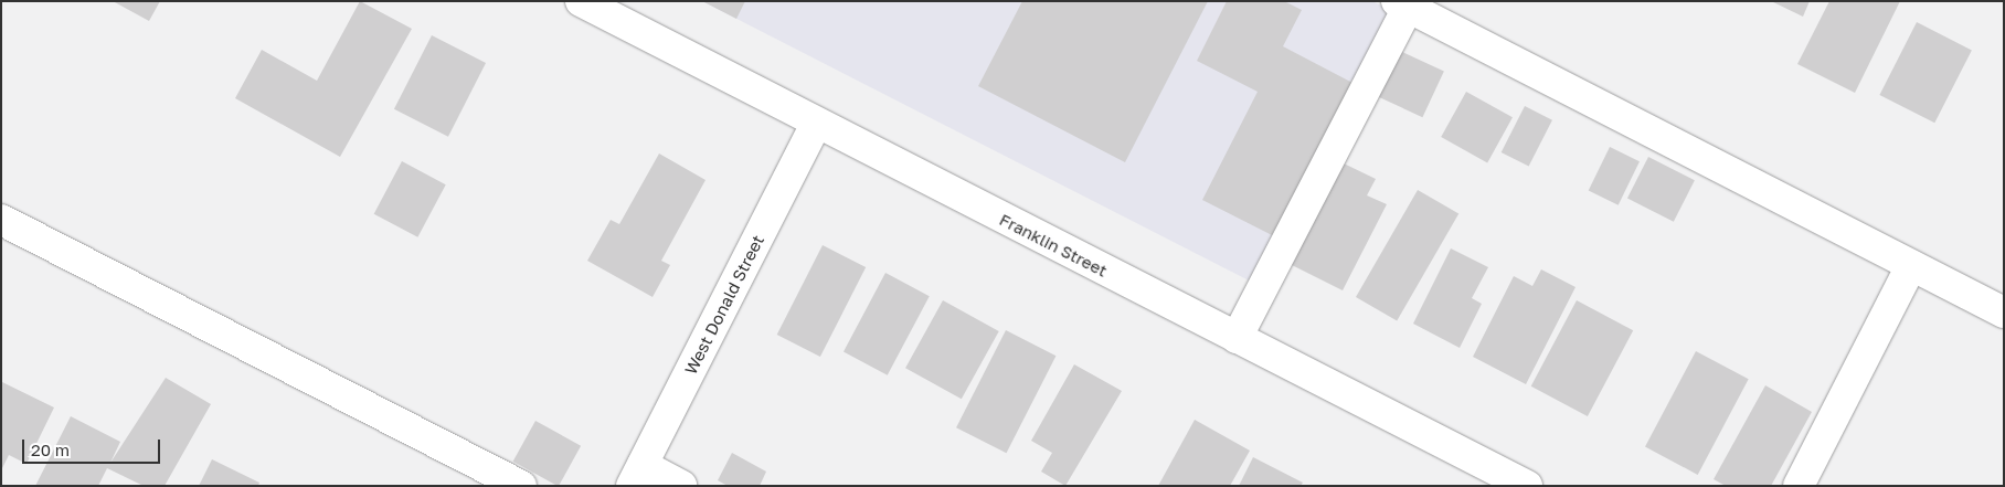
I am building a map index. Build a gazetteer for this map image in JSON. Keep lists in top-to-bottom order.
{
  "streets": {
    "street": ["Franklin Street", "West Donald Street"]
  },
  "crossings": [
    ["Franklin Street", "West Donald Street"]
  ],
  "scale_bar": "20 m"
}
